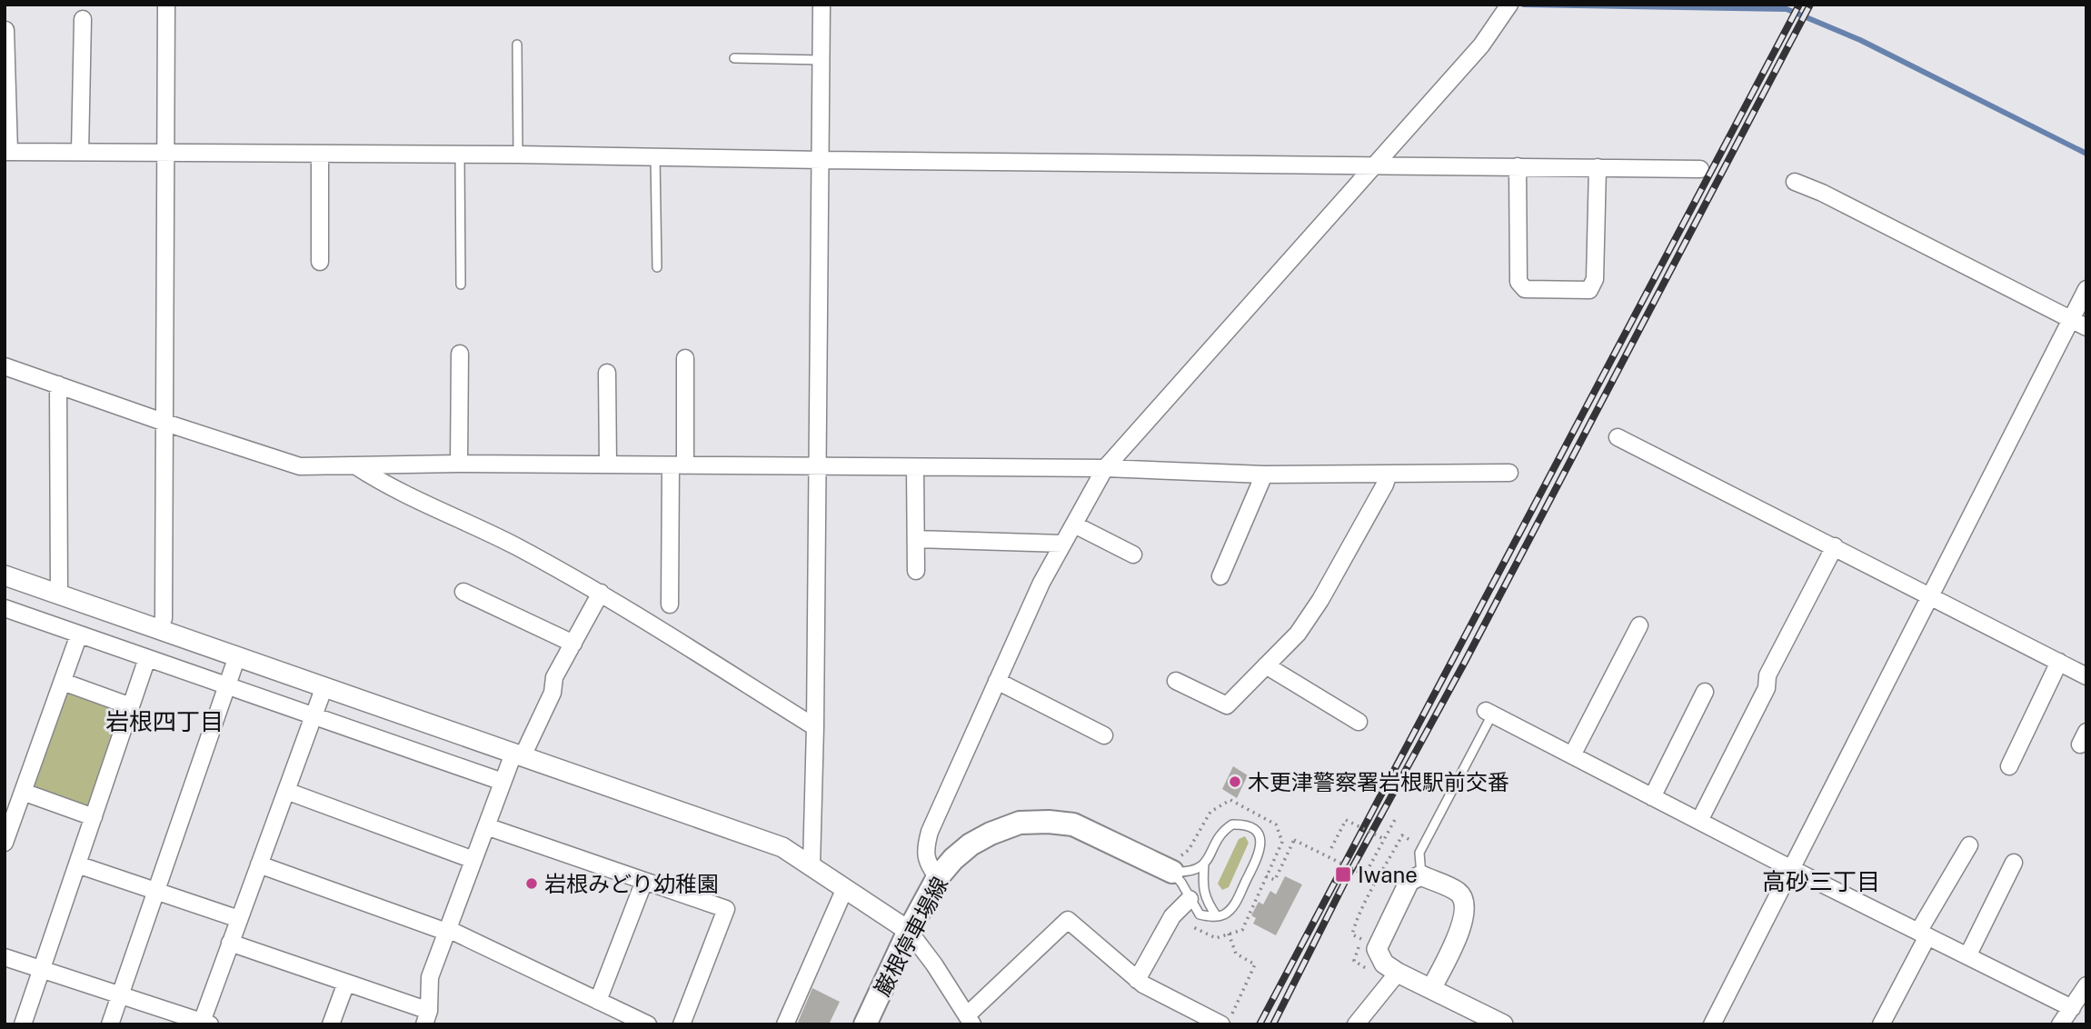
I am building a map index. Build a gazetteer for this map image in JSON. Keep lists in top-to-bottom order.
{
  "streets": {
    "main road": ["巌根停車場線"]
  },
  "districts": ["岩根四丁目", "高砂三丁目"],
  "places": {
    "other": ["木更津警察署岩根駅前交番", "岩根みどり幼稚園"],
    "transit": ["Iwane"]
  }
}
